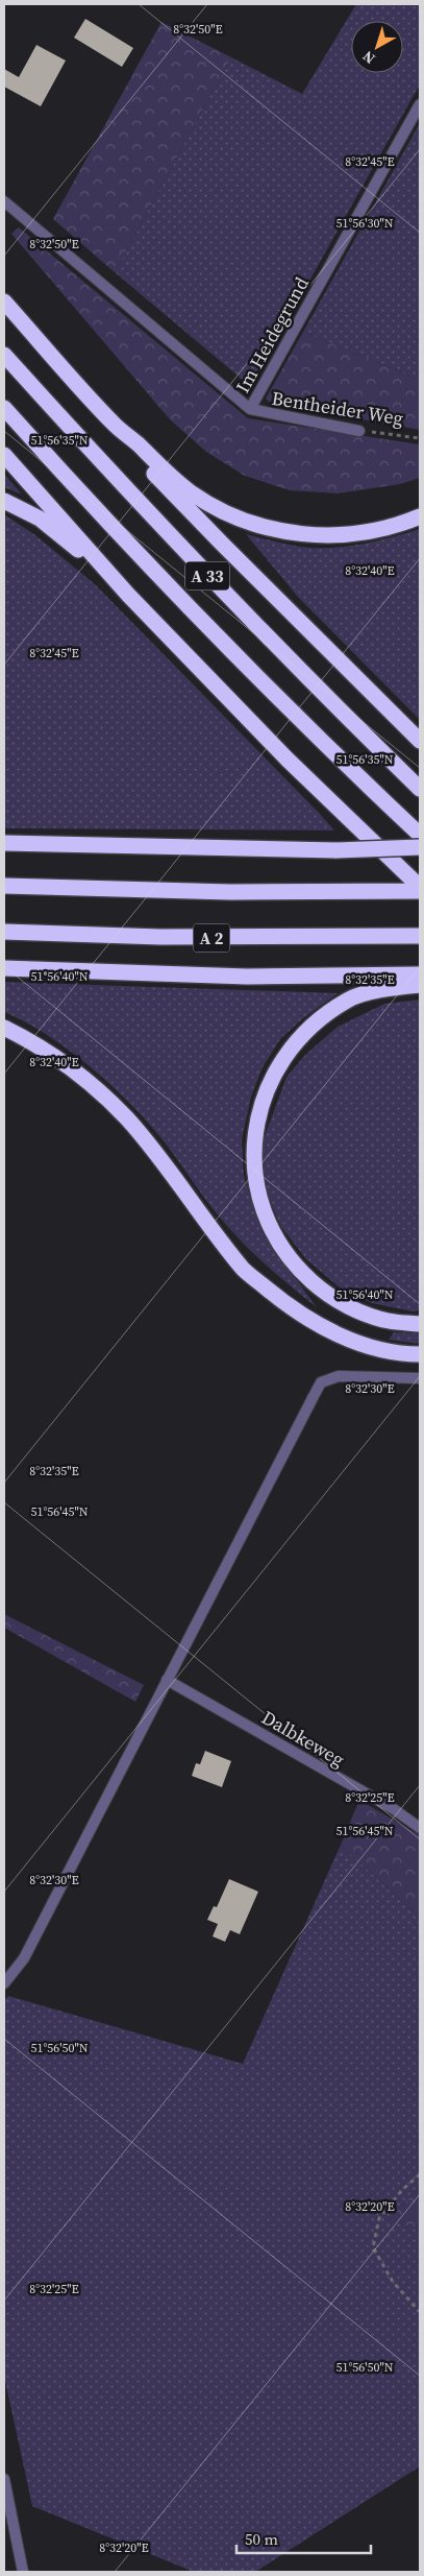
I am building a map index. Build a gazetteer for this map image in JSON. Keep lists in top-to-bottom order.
{
  "streets": {
    "highway": ["A 33", "A 2"],
    "street": ["Im Heidegrund", "Bentheider Weg", "Dalbkeweg"]
  },
  "crossings": [
    ["Im Heidegrund", "Bentheider Weg"]
  ],
  "scale_bar": "50 m",
  "north": "bottom left",
  "coordinates": [
    "8°32'50\"E",
    "8°32'45\"E",
    "51°56'30\"N",
    "51°56'35\"N",
    "8°32'40\"E",
    "51°56'40\"N",
    "8°32'35\"E",
    "8°32'30\"E",
    "51°56'45\"N",
    "8°32'25\"E",
    "51°56'50\"N",
    "8°32'20\"E"
  ]
}
